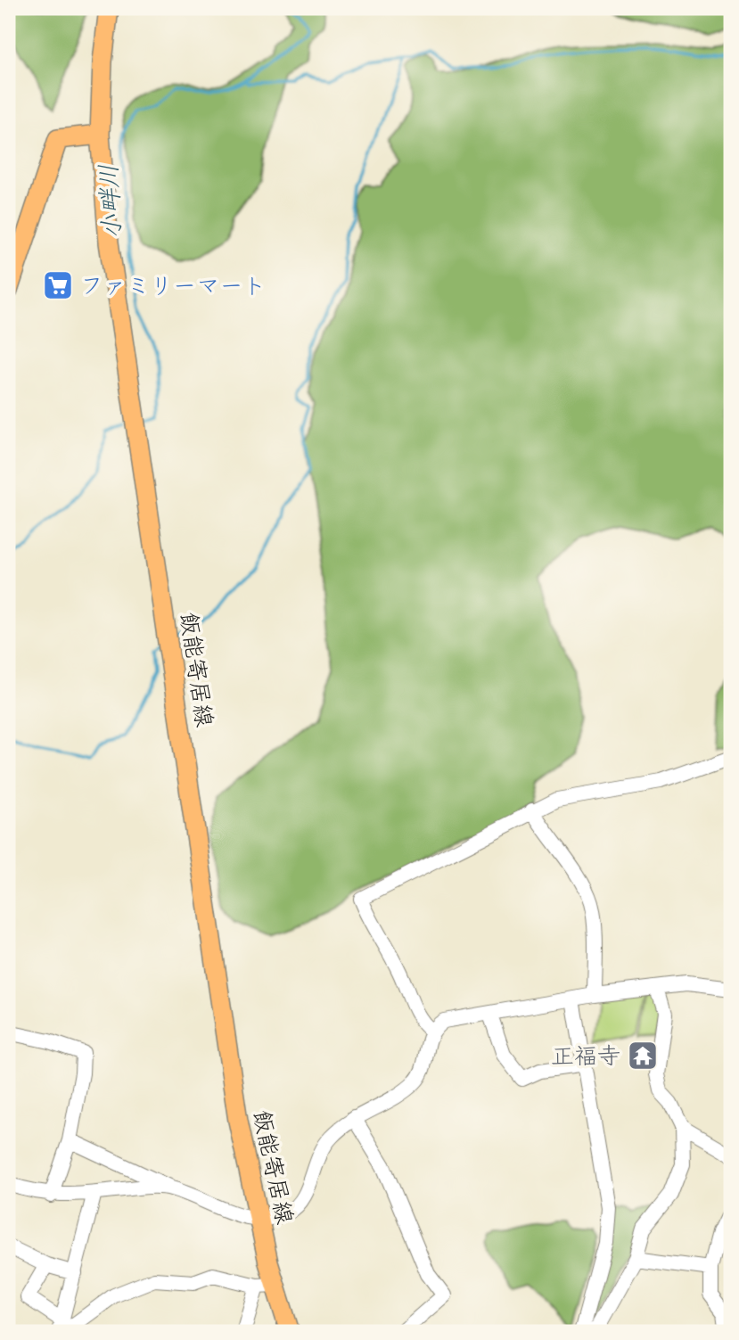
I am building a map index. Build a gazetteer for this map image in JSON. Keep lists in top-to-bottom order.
{
  "streets": {
    "main road": ["飯能寄居線"]
  },
  "water": ["小畔川"],
  "places": {
    "supermarket": ["ファミリーマート"],
    "temple": ["正福寺"]
  }
}
